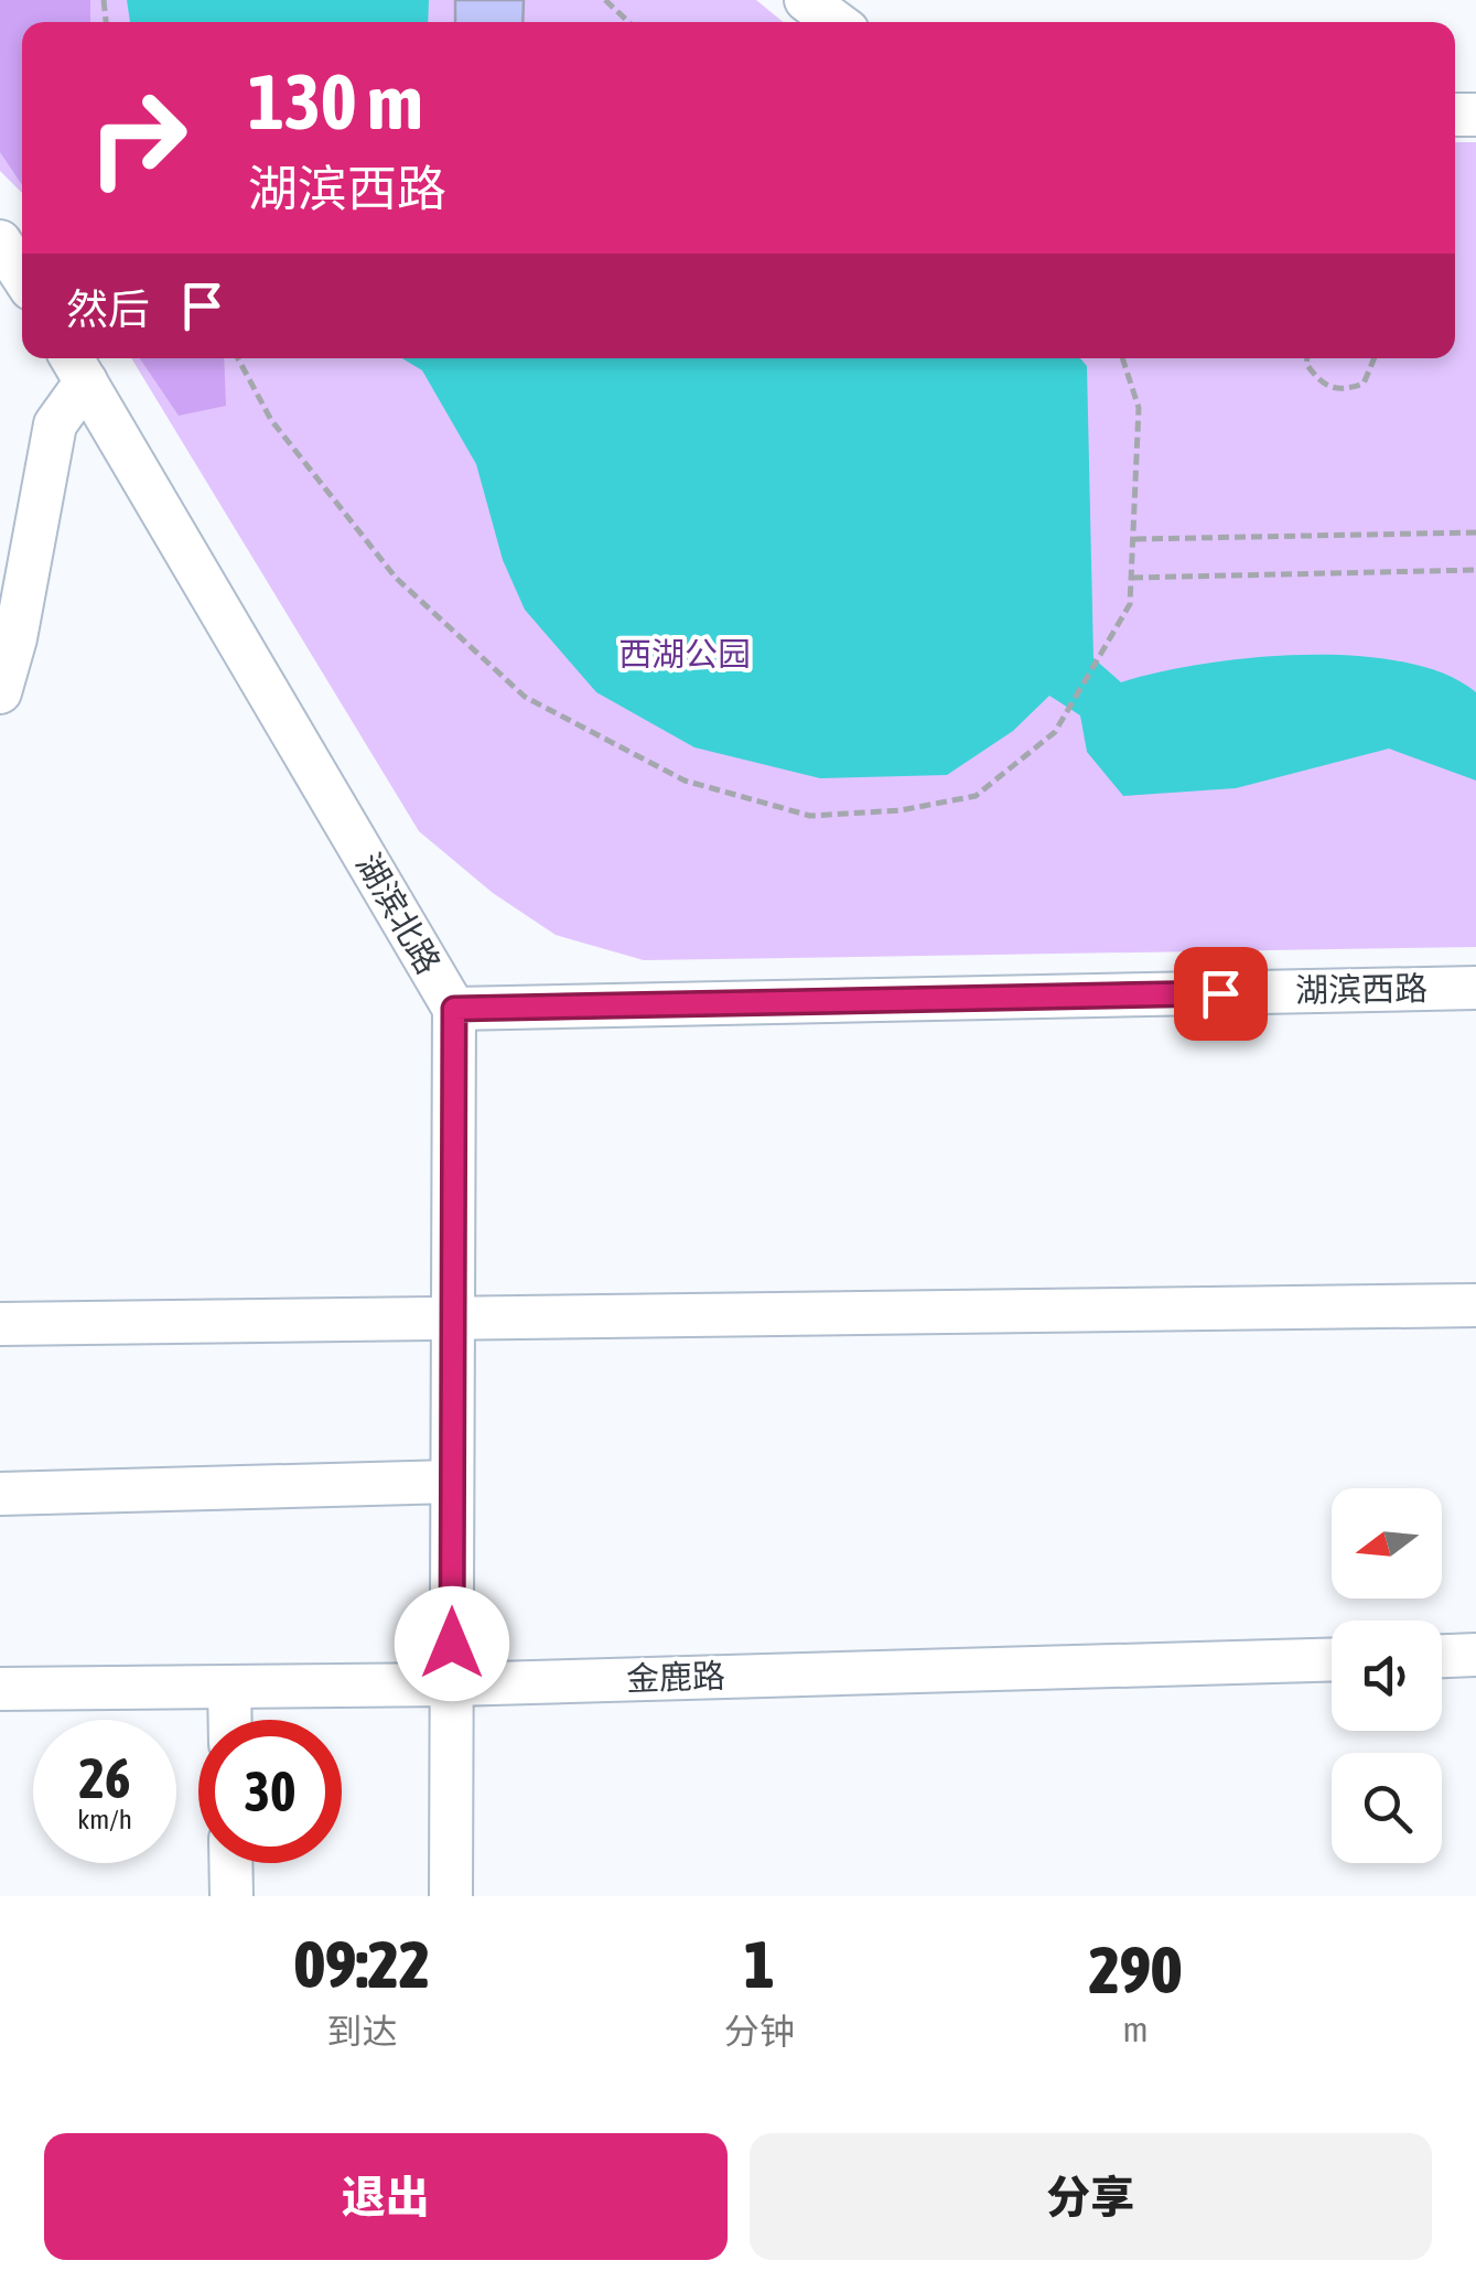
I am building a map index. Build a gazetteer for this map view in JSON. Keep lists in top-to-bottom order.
{
  "streets": {
    "street": ["湖滨北路", "湖滨西路", "金鹿路"]
  },
  "crossings": [
    ["湖滨北路", "湖滨西路"],
    ["湖滨北路", "金鹿路"]
  ],
  "parks": ["西湖公园"],
  "north": "left",
  "page": {
    "turn": ["130 m", "湖滨西路"],
    "then": "然后",
    "speed": "26 km/h",
    "limit": "30",
    "eta": [
      "09:22",
      "到达",
      "1",
      "分钟",
      "290",
      "m"
    ],
    "buttons": ["退出", "分享"]
  }
}
